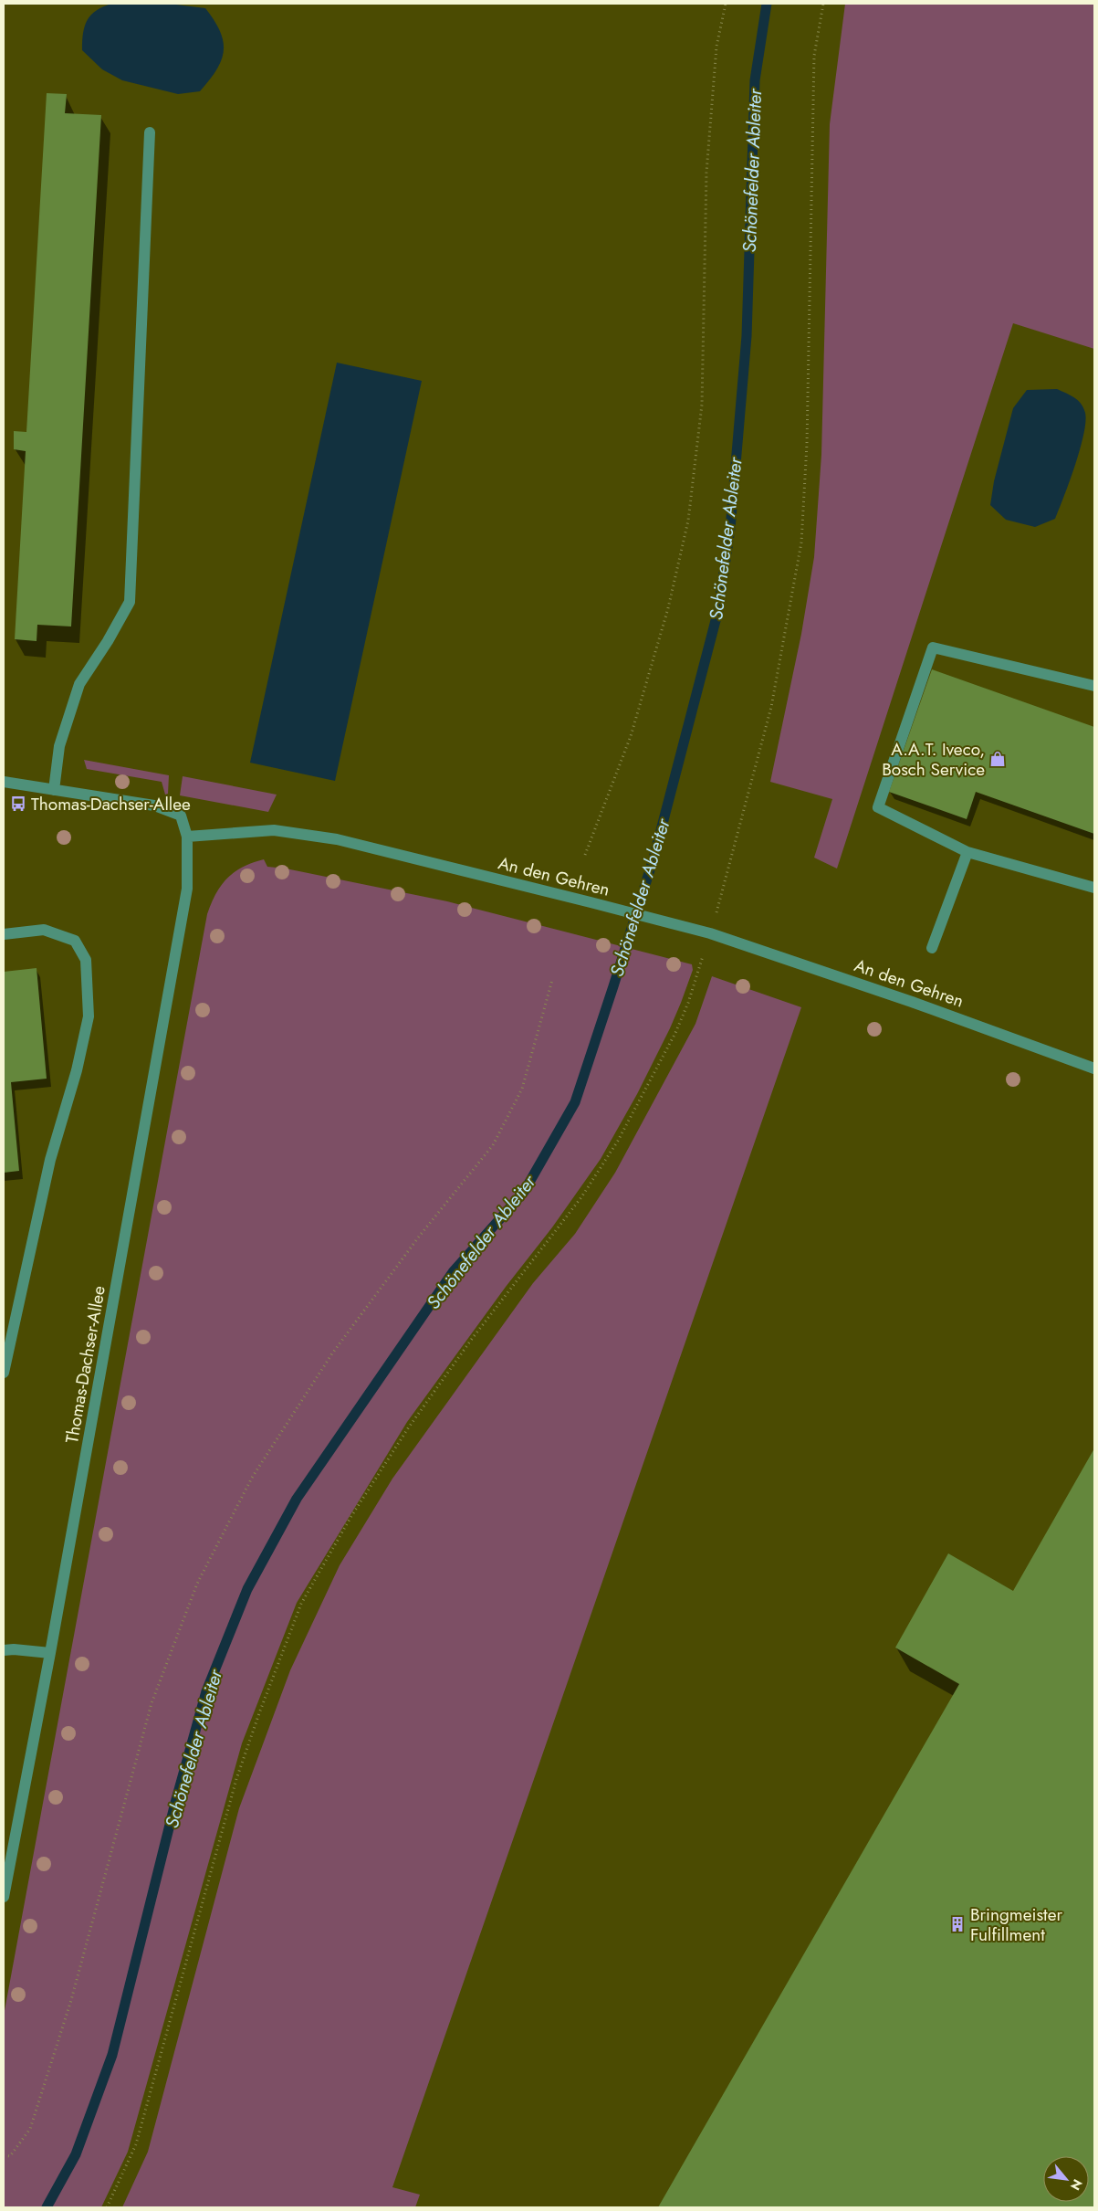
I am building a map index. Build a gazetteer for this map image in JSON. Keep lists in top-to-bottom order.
{
  "streets": {
    "street": ["An den Gehren", "Thomas-Dachser-Allee"]
  },
  "crossings": [
    ["An den Gehren", "Thomas-Dachser-Allee"]
  ],
  "water": ["Schönefelder Ableiter"],
  "places": {
    "shop": ["A.A.T. Iveco, Bosch Service"],
    "bus stop": ["Thomas-Dachser-Allee"],
    "building": ["Bringmeister Fulfillment"]
  },
  "north": "bottom right"
}
